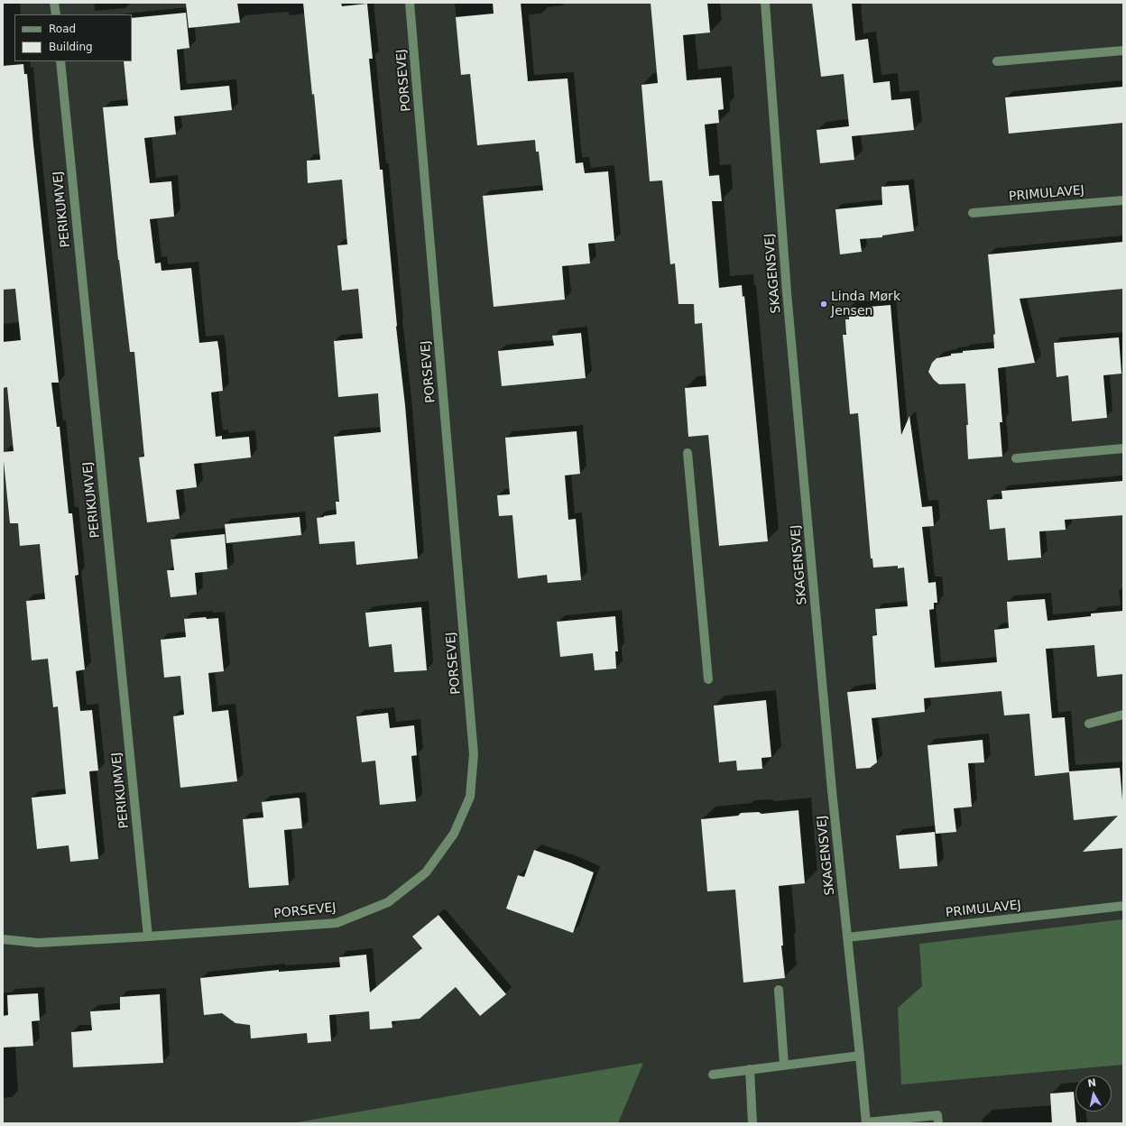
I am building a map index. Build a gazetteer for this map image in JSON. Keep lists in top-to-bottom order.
{
  "streets": {
    "street": [
      "PORSEVEJ",
      "PRIMULAVEJ",
      "PERIKUMVEJ",
      "SKAGENSVEJ"
    ]
  },
  "crossings": [
    ["PORSEVEJ", "PERIKUMVEJ"],
    ["PRIMULAVEJ", "SKAGENSVEJ"]
  ],
  "places": ["Linda Mørk Jensen"],
  "legend": ["Road", "Building"],
  "north": "top"
}
